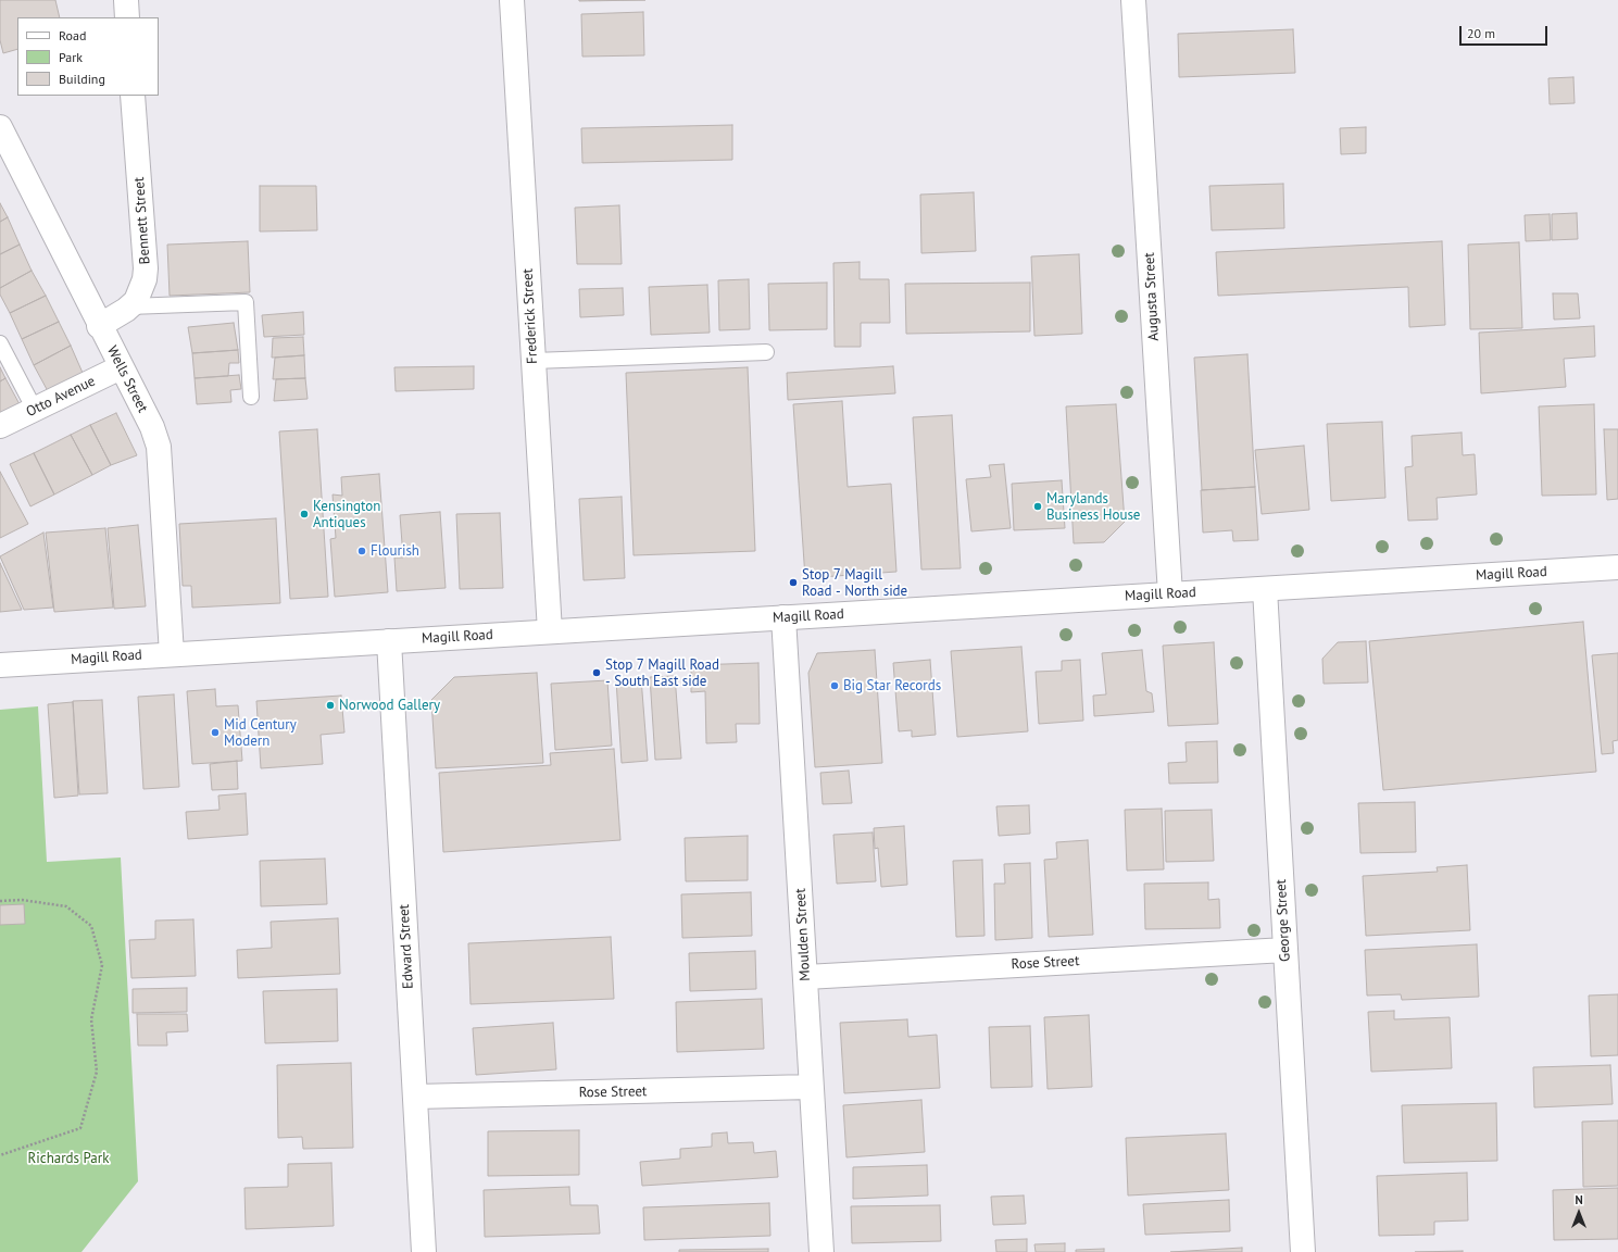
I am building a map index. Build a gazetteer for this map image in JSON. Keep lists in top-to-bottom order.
{
  "streets": {
    "street": [
      "Bennett Street",
      "Augusta Street",
      "Frederick Street",
      "Wells Street",
      "Otto Avenue",
      "Magill Road",
      "George Street",
      "Moulden Street",
      "Edward Street",
      "Rose Street"
    ]
  },
  "crossings": [
    ["Bennett Street", "Wells Street"],
    ["Augusta Street", "Magill Road"],
    ["Frederick Street", "Magill Road"],
    ["Wells Street", "Otto Avenue"],
    ["Wells Street", "Magill Road"],
    ["Magill Road", "George Street"],
    ["Magill Road", "Moulden Street"],
    ["Magill Road", "Edward Street"],
    ["George Street", "Rose Street"],
    ["Moulden Street", "Rose Street"],
    ["Edward Street", "Rose Street"]
  ],
  "parks": ["Richards Park"],
  "places": [
    "Marylands Business House",
    "Kensington Antiques",
    "Flourish",
    "Stop 7 Magill Road - North side",
    "Stop 7 Magill Road - South East side",
    "Big Star Records",
    "Norwood Gallery",
    "Mid Century Modern"
  ],
  "legend": ["Road", "Park", "Building"],
  "scale_bar": "20 m",
  "north": "top"
}
